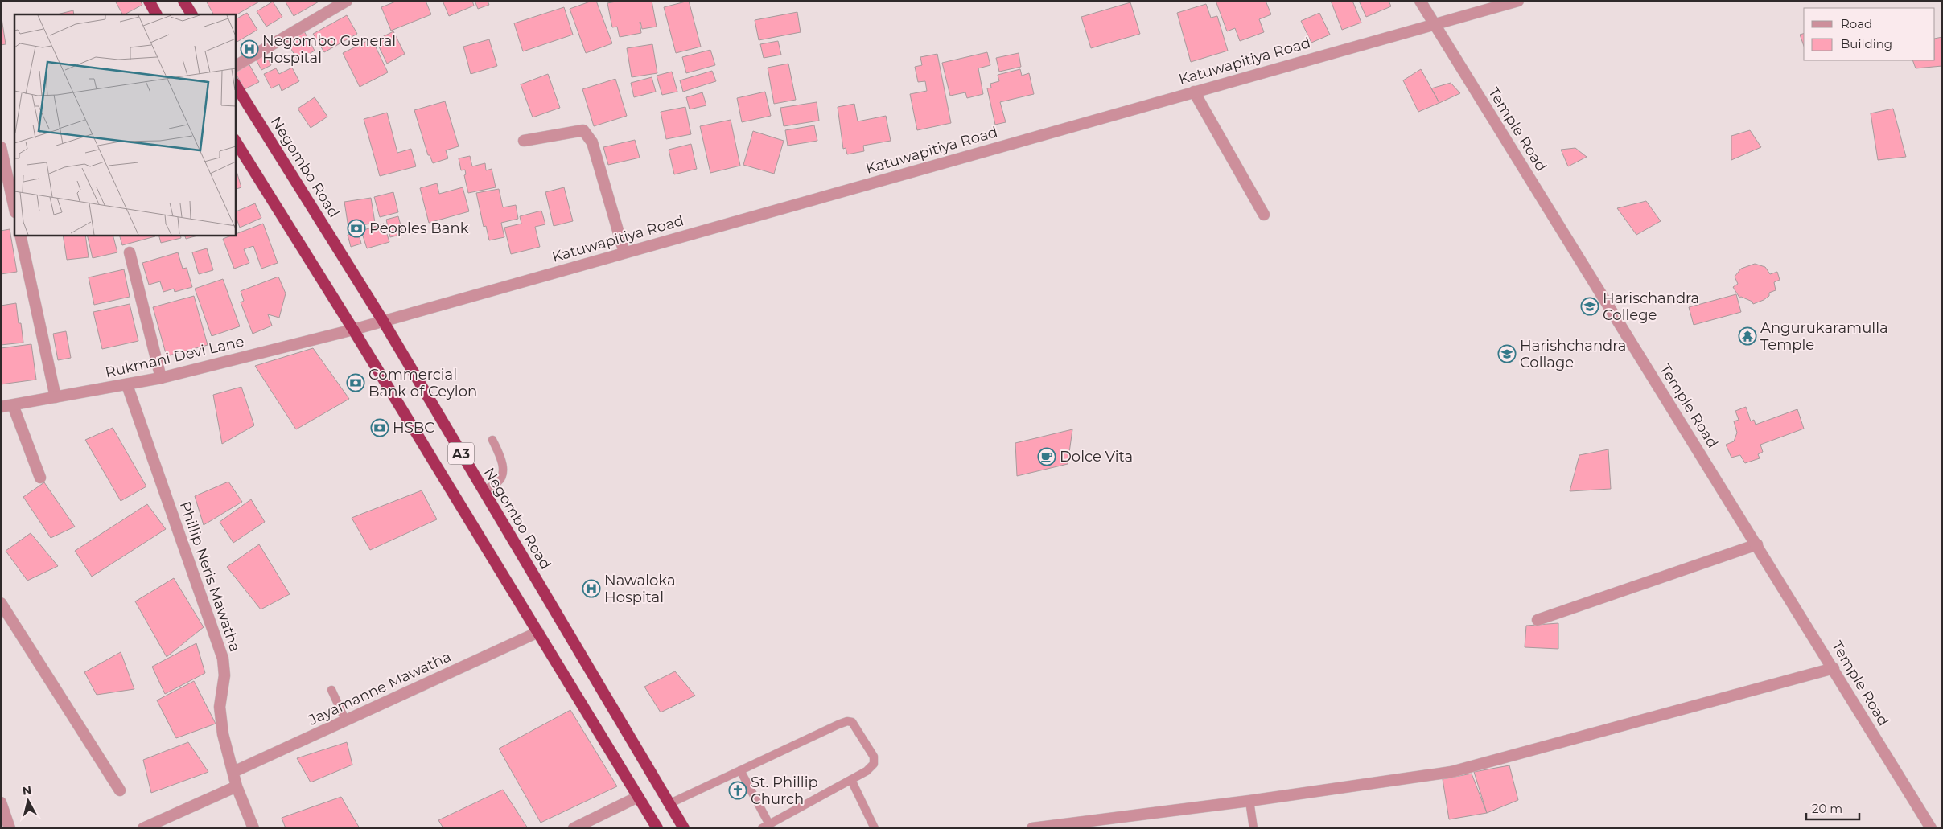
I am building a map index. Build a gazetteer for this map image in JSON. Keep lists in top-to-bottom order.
{
  "streets": {
    "highway": ["Negombo Road", "A3"],
    "street": [
      "Katuwapitiya Road",
      "Temple Road",
      "Rukmani Devi Lane",
      "Phillip Neris Mawatha",
      "Jayamanne Mawatha"
    ]
  },
  "crossings": [
    ["Katuwapitiya Road", "Temple Road"],
    ["Katuwapitiya Road", "Negombo Road"],
    ["Katuwapitiya Road", "Rukmani Devi Lane"],
    ["Katuwapitiya Road", "A3"],
    ["Rukmani Devi Lane", "A3"],
    ["Rukmani Devi Lane", "Phillip Neris Mawatha"],
    ["A3", "Jayamanne Mawatha"],
    ["Phillip Neris Mawatha", "Jayamanne Mawatha"]
  ],
  "places": {
    "hospital": ["Negombo General Hospital", "Nawaloka Hospital"],
    "bank": ["Peoples Bank", "Commercial Bank of Ceylon", "HSBC"],
    "school or university": ["Harischandra College", "Harishchandra Collage"],
    "temple": ["Angurukaramulla Temple"],
    "cafe": ["Dolce Vita"],
    "church": ["St. Phillip Church"]
  },
  "legend": ["Road", "Building"],
  "scale_bar": "20 m",
  "north": "top"
}
